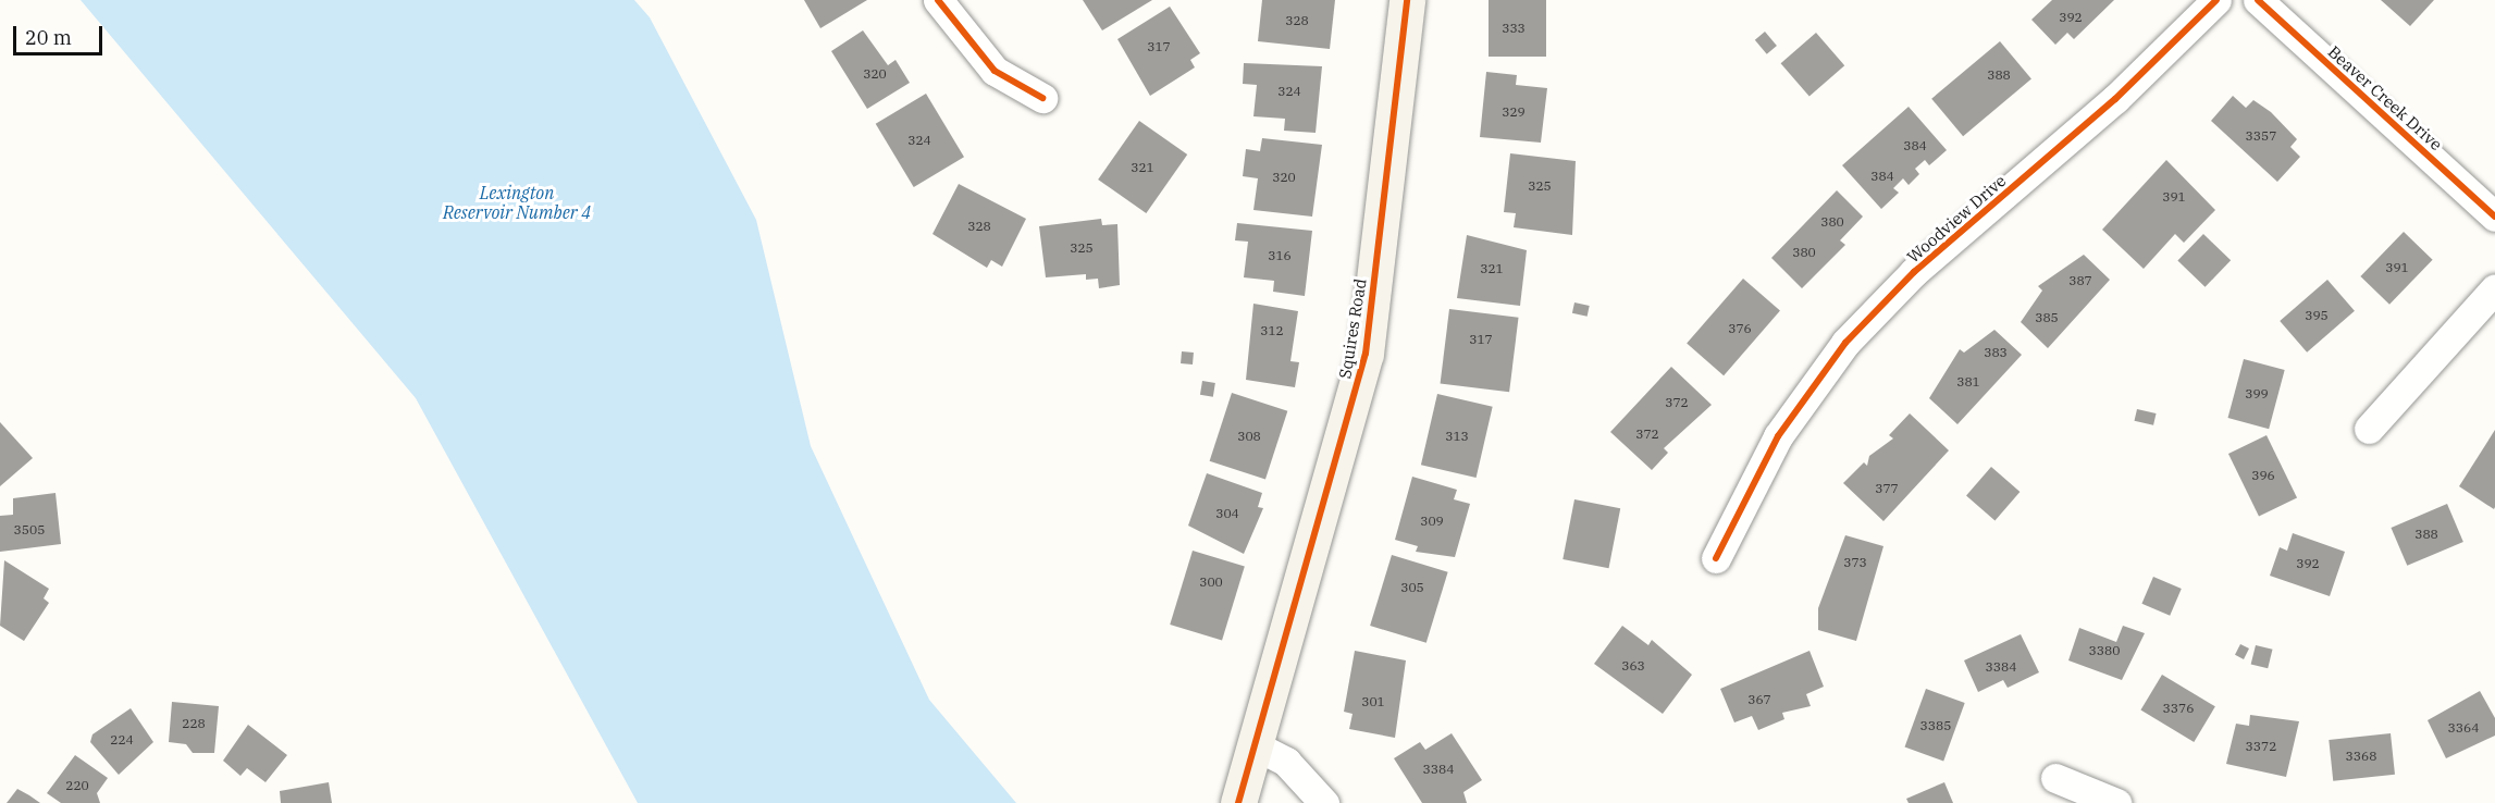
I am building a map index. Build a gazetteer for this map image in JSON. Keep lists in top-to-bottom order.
{
  "streets": {
    "street": ["Beaver Creek Drive", "Woodview Drive", "Squires Road"]
  },
  "water": ["Lexington Reservoir Number 4"],
  "house_numbers": [
    "392",
    "328",
    "333",
    "317",
    "320",
    "388",
    "324",
    "329",
    "3357",
    "324",
    "384",
    "321",
    "384",
    "320",
    "325",
    "391",
    "380",
    "328",
    "325",
    "380",
    "316",
    "391",
    "321",
    "387",
    "395",
    "385",
    "376",
    "312",
    "317",
    "383",
    "381",
    "399",
    "372",
    "372",
    "308",
    "313",
    "396",
    "377",
    "304",
    "309",
    "3505",
    "388",
    "373",
    "392",
    "300",
    "305",
    "3380",
    "363",
    "3384",
    "367",
    "301",
    "3376",
    "228",
    "3385",
    "3364",
    "224",
    "3372",
    "3368",
    "3384",
    "220"
  ],
  "scale_bar": "20 m"
}
